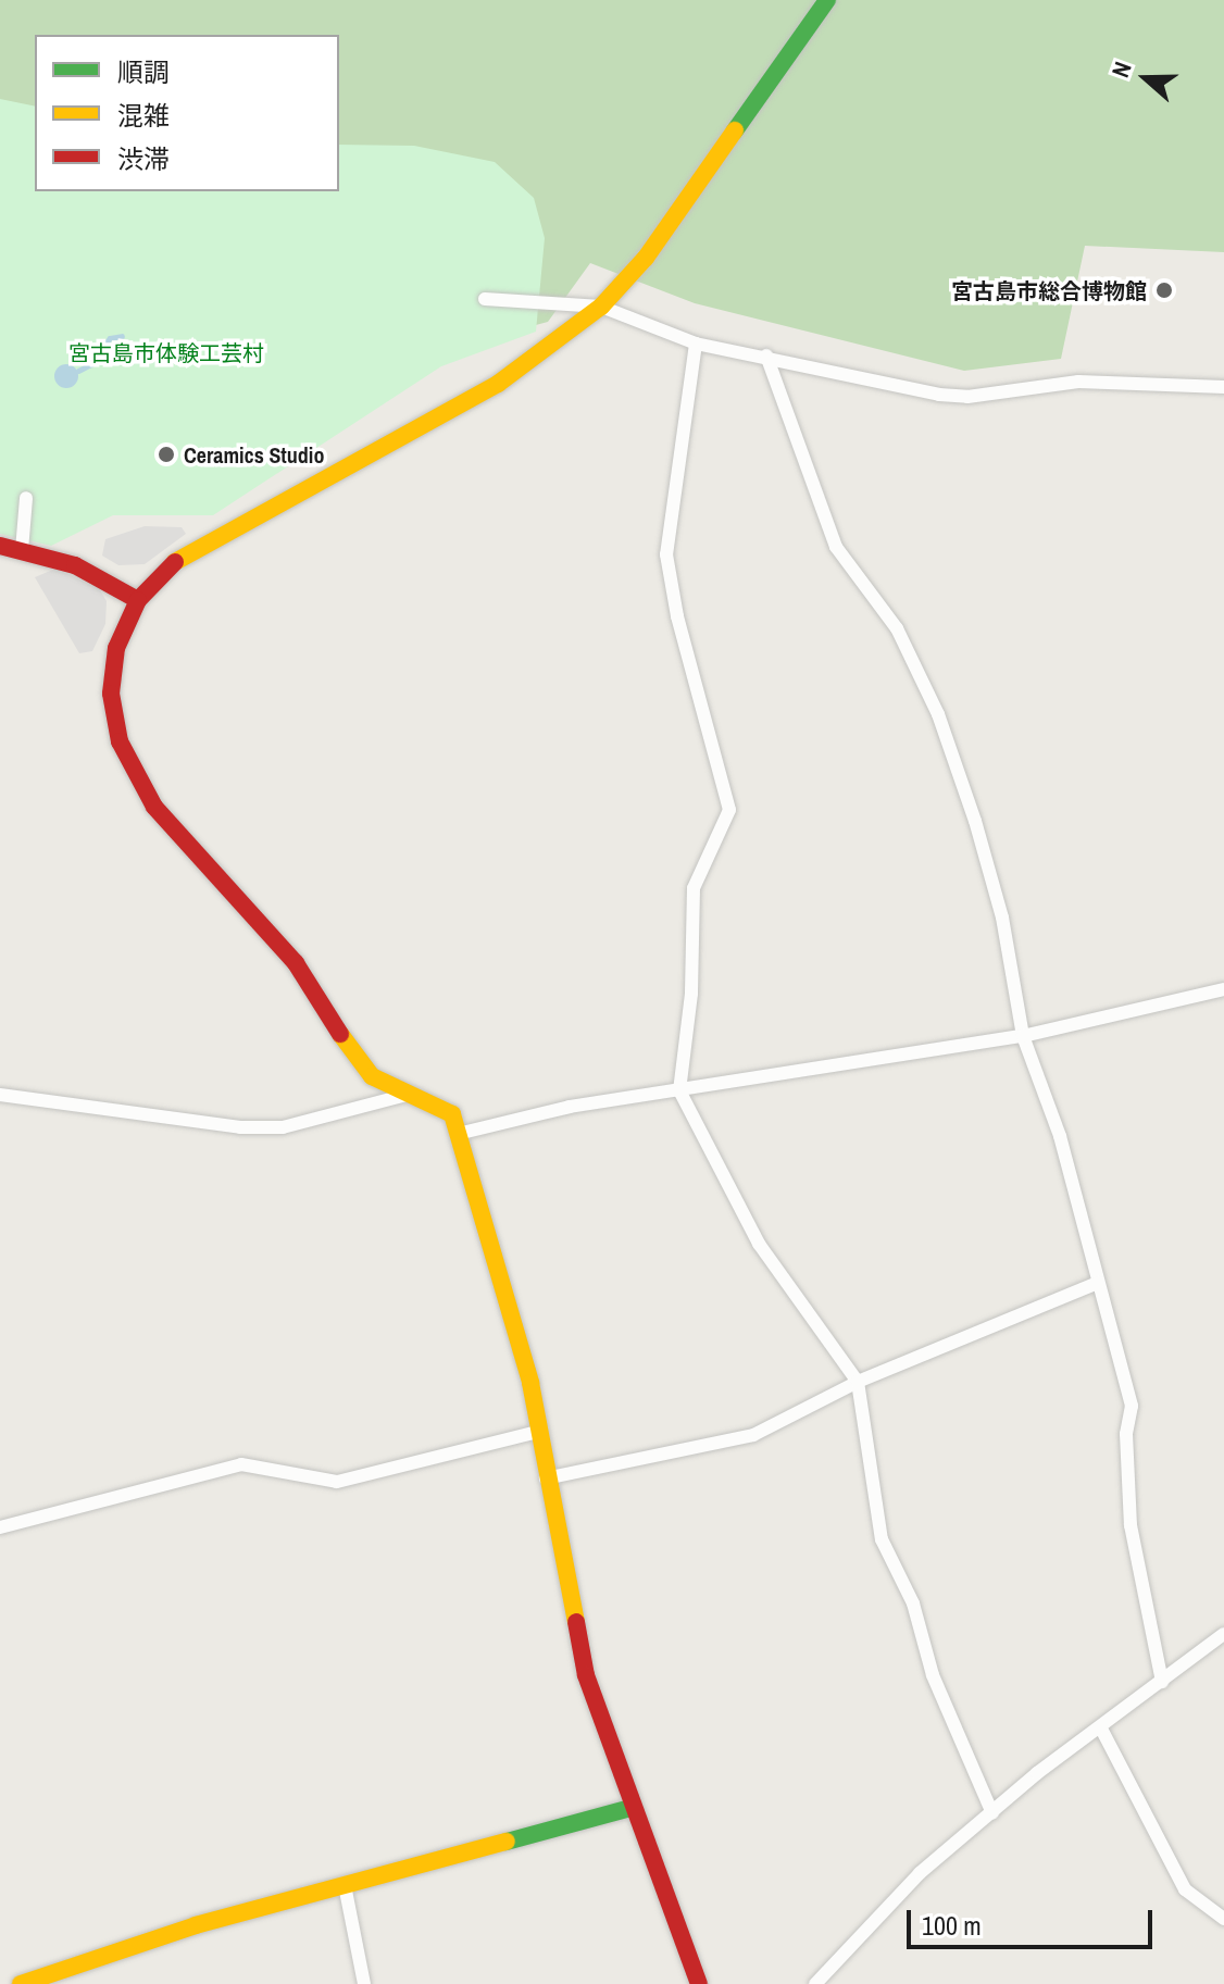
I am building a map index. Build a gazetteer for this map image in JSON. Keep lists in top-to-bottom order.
{
  "parks": ["宮古島市体験工芸村"],
  "places": ["宮古島市総合博物館", "Ceramics Studio"],
  "legend": ["順調", "混雑", "渋滞"],
  "scale_bar": "100 m",
  "north": "left"
}
